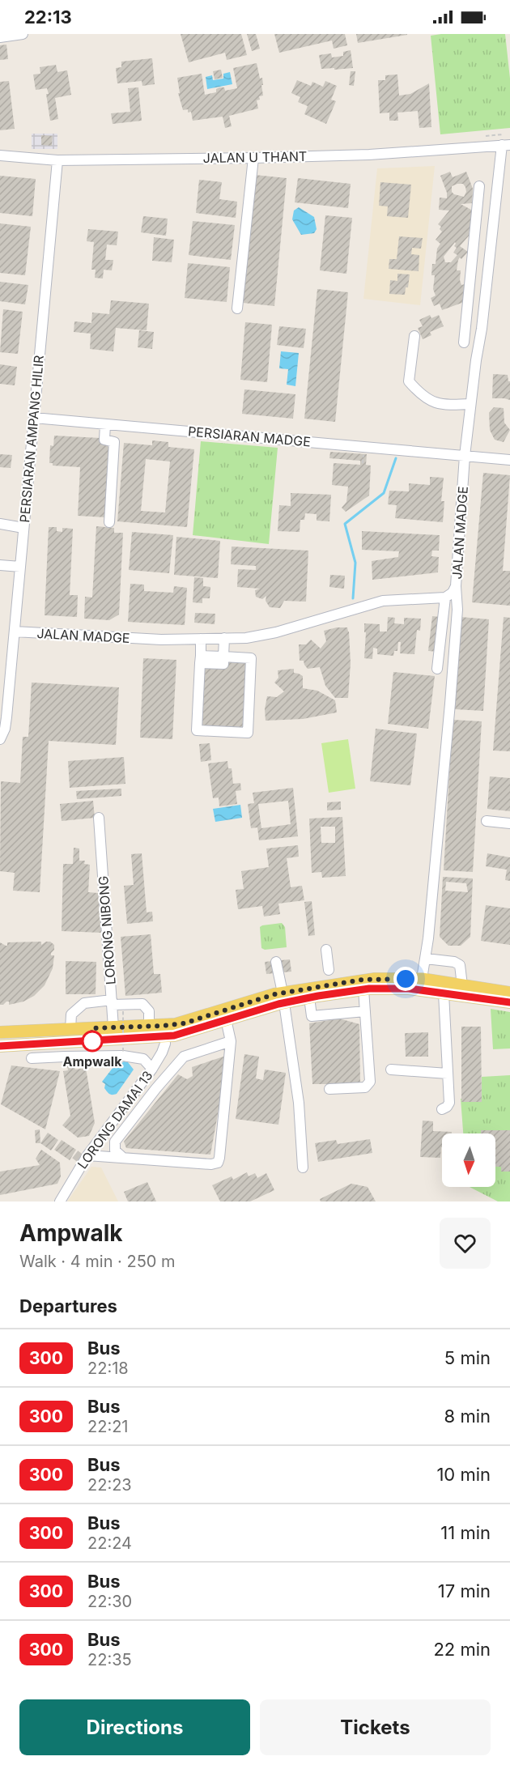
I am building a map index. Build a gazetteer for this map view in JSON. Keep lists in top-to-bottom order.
{
  "streets": {
    "street": [
      "JALAN U THANT",
      "PERSIARAN MADGE",
      "PERSIARAN AMPANG HILIR",
      "JALAN MADGE",
      "LORONG NIBONG",
      "LORONG DAMAI 13"
    ]
  },
  "crossings": [
    ["JALAN U THANT", "PERSIARAN AMPANG HILIR"],
    ["JALAN U THANT", "JALAN MADGE"],
    ["PERSIARAN MADGE", "PERSIARAN AMPANG HILIR"],
    ["PERSIARAN MADGE", "JALAN MADGE"],
    ["PERSIARAN AMPANG HILIR", "JALAN MADGE"]
  ],
  "places": ["Ampwalk"],
  "lines": ["bus line 300"],
  "north": "bottom",
  "page": {
    "status": "22:13",
    "heading": [
      ["Ampwalk", "Walk · 4 min · 250 m"],
      "Departures"
    ],
    "list": [
      {
        "mark": "300",
        "name": "Bus",
        "note": "22:18",
        "value": "5 min"
      },
      {
        "mark": "300",
        "name": "Bus",
        "note": "22:21",
        "value": "8 min"
      },
      {
        "mark": "300",
        "name": "Bus",
        "note": "22:23",
        "value": "10 min"
      },
      {
        "mark": "300",
        "name": "Bus",
        "note": "22:24",
        "value": "11 min"
      },
      {
        "mark": "300",
        "name": "Bus",
        "note": "22:30",
        "value": "17 min"
      },
      {
        "mark": "300",
        "name": "Bus",
        "note": "22:35",
        "value": "22 min"
      }
    ],
    "buttons": ["Directions", "Tickets"]
  }
}
